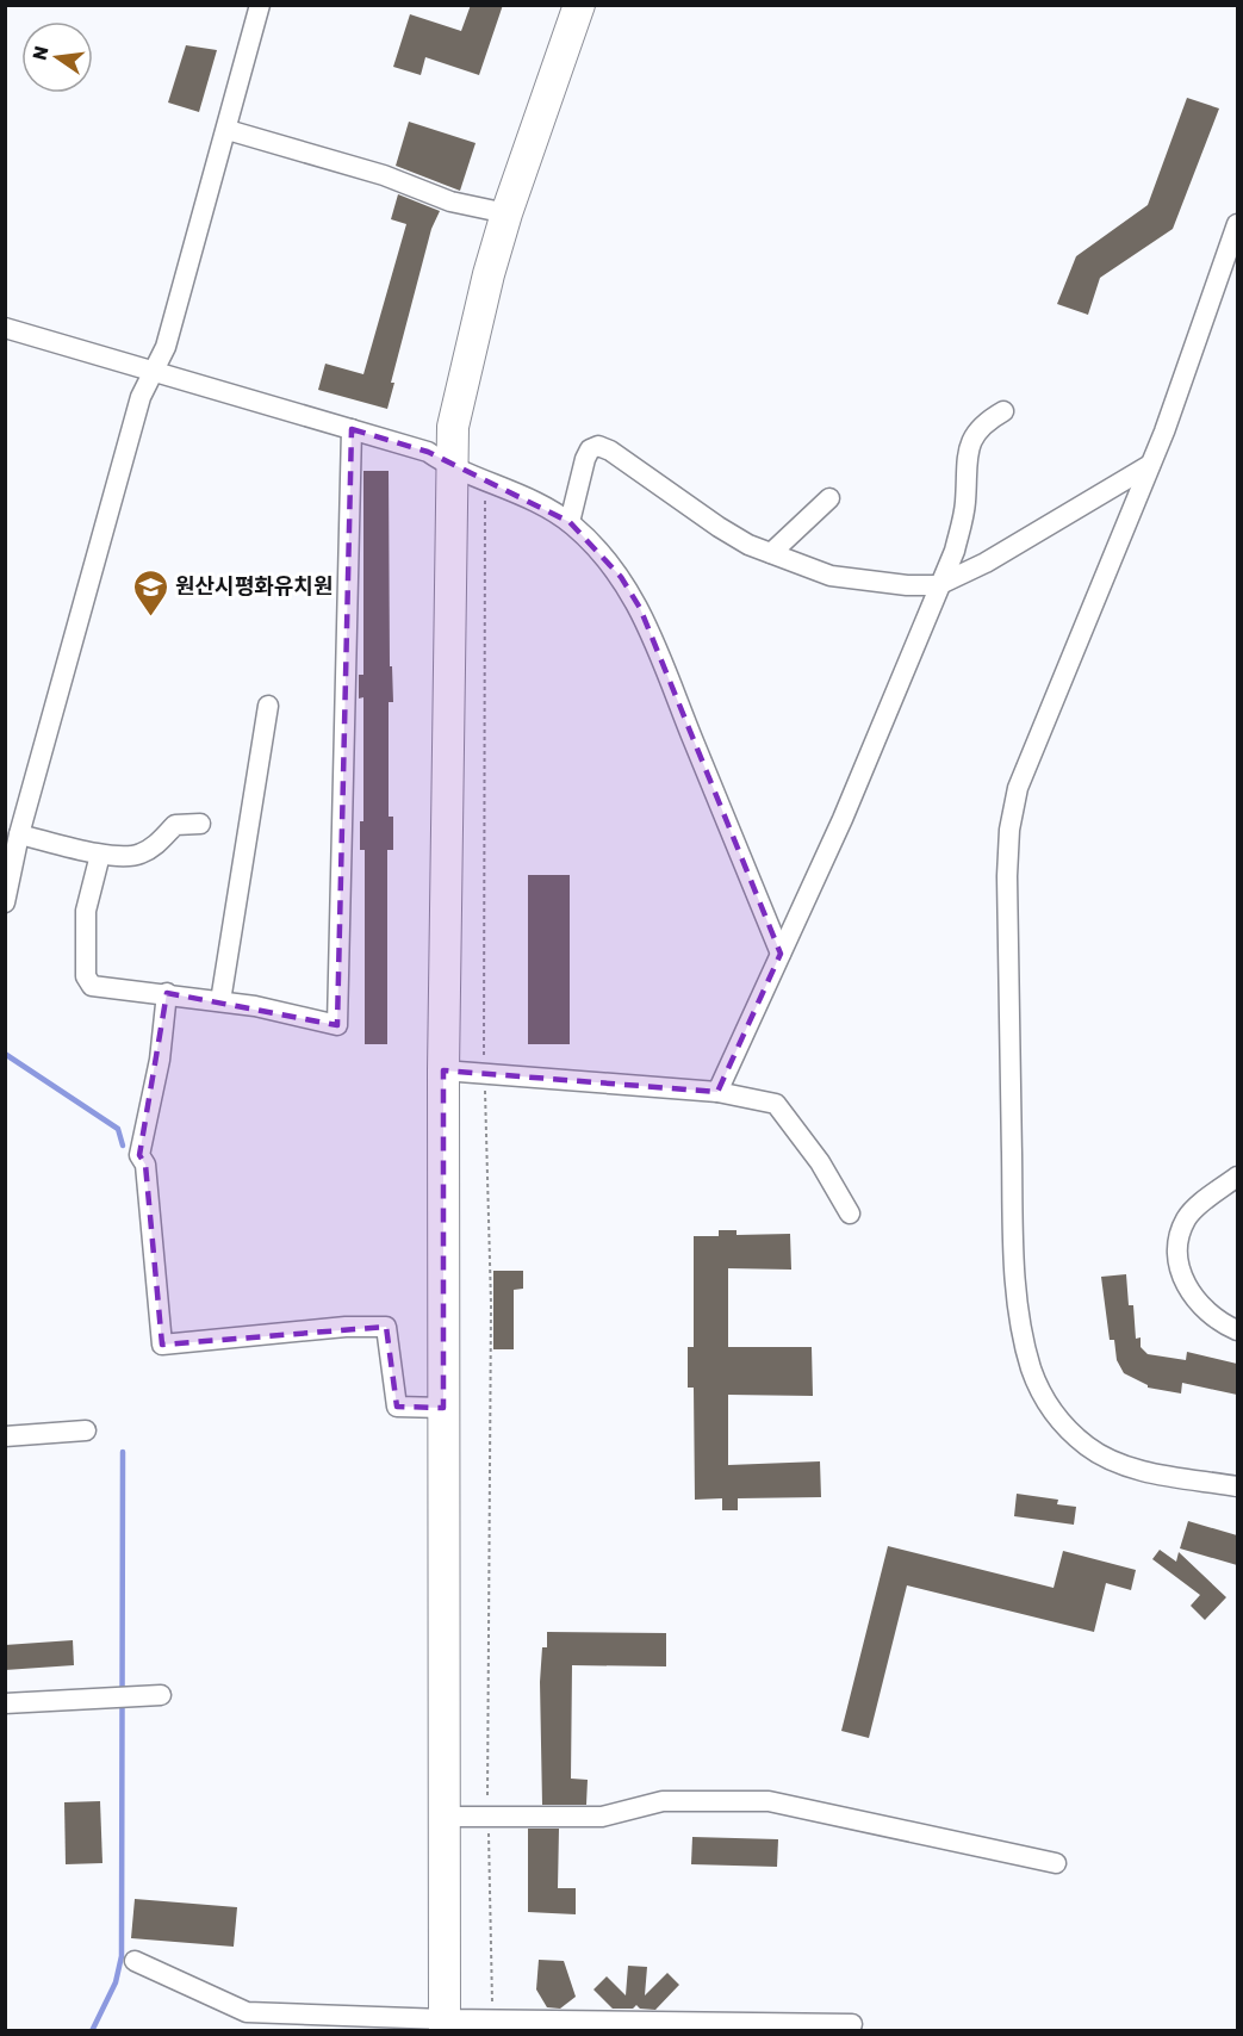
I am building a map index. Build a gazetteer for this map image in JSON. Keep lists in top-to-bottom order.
{
  "places": {
    "school or university": ["원산시평화유치원"]
  },
  "north": "left"
}
